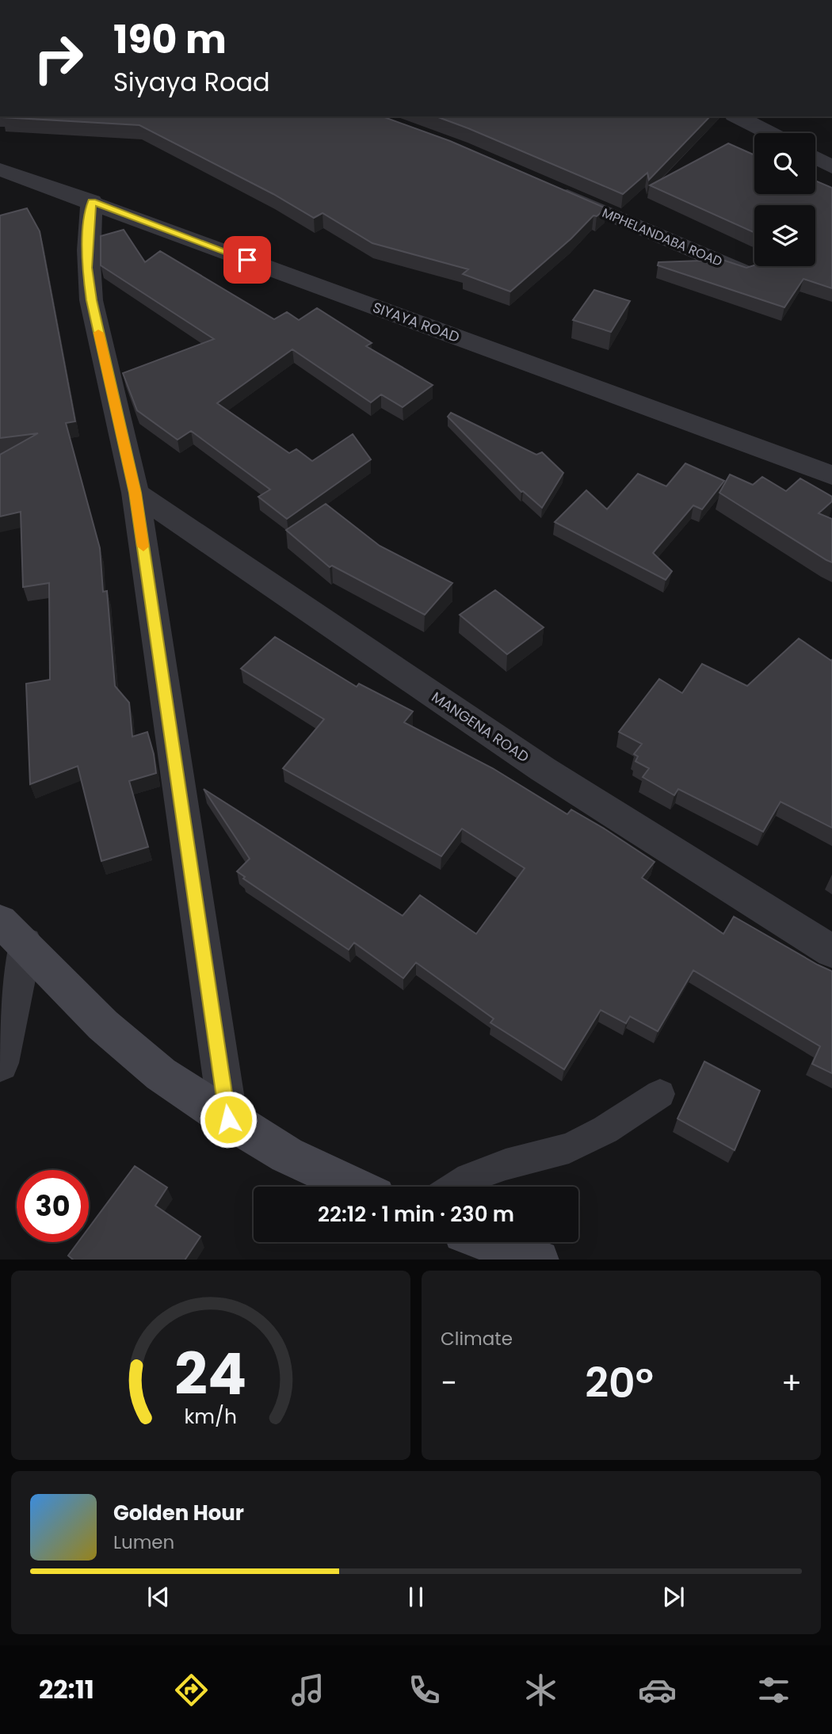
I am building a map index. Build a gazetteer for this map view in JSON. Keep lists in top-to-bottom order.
{
  "streets": {
    "street": ["MPHELANDABA ROAD", "SIYAYA ROAD", "MANGENA ROAD"]
  },
  "page": {
    "turn": ["190 m", "Siyaya Road"],
    "limit": "30",
    "trip": "22:12 · 1 min · 230 m",
    "tile": "Climate",
    "heat": ["−", "20°", "+"],
    "song": ["Golden Hour", "Lumen"],
    "tabs": "22:11",
    "gauge": ["24", "km/h"]
  }
}
